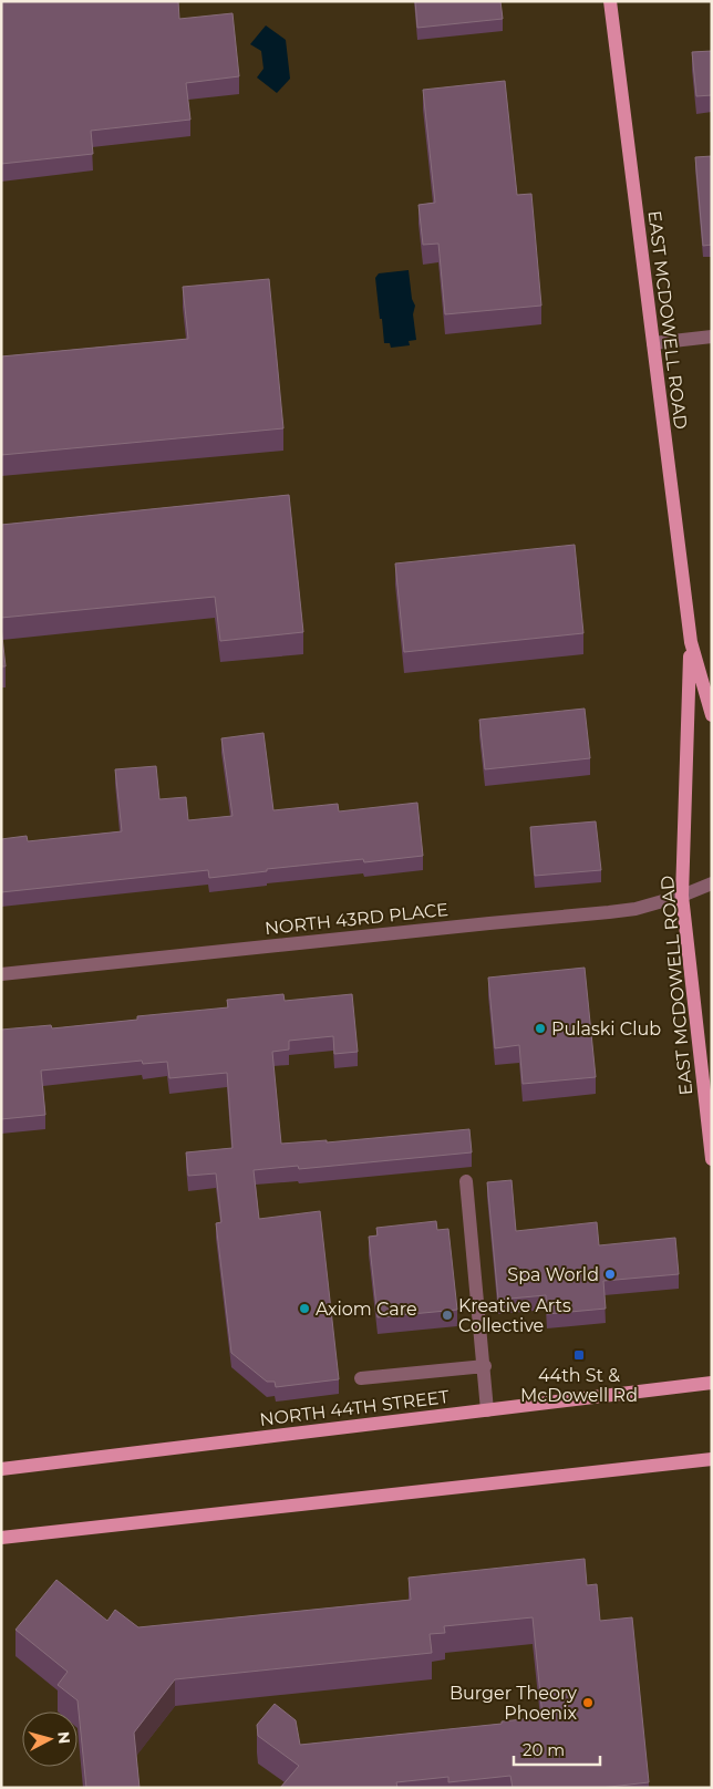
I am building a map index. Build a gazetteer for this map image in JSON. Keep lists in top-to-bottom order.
{
  "streets": {
    "main road": ["EAST MCDOWELL ROAD", "NORTH 44TH STREET"],
    "street": ["NORTH 43RD PLACE"]
  },
  "crossings": [
    ["EAST MCDOWELL ROAD", "NORTH 43RD PLACE"]
  ],
  "places": {
    "other": [
      "Pulaski Club",
      "Spa World",
      "Axiom Care",
      "Kreative Arts Collective",
      "Burger Theory Phoenix"
    ],
    "transit": ["44th St & McDowell Rd"]
  },
  "scale_bar": "20 m",
  "north": "right"
}
